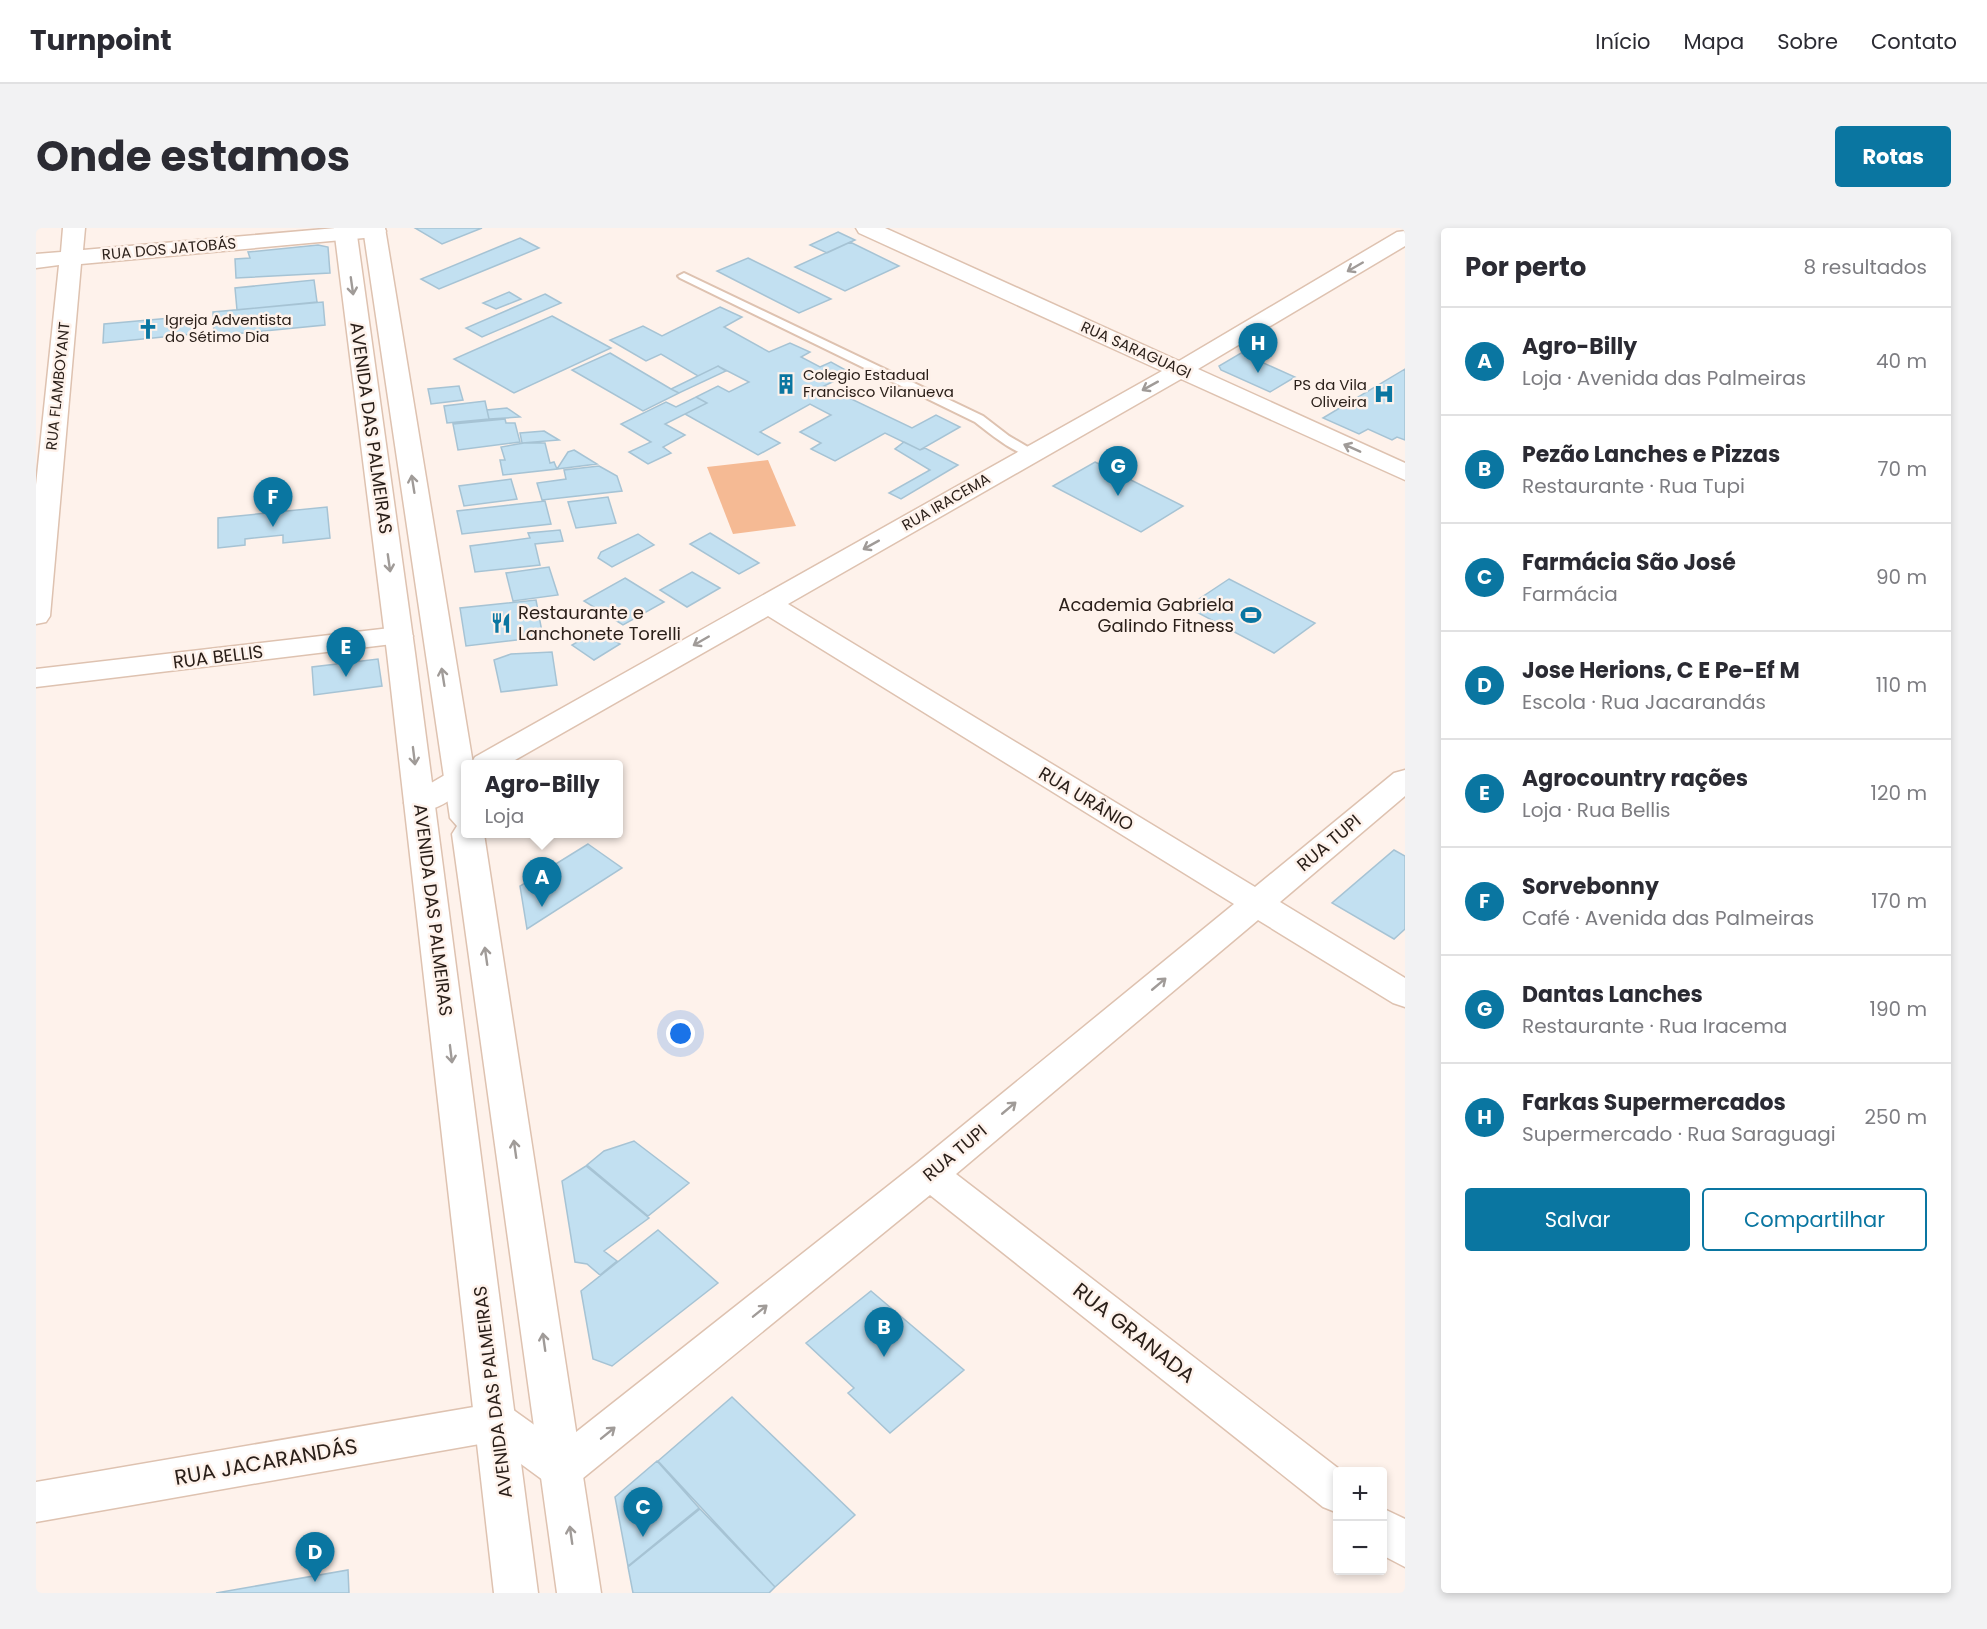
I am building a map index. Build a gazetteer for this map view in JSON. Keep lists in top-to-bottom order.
{
  "streets": {
    "street": [
      "RUA DOS JATOBÁS",
      "RUA SARAGUAGI",
      "RUA FLAMBOYANT",
      "AVENIDA DAS PALMEIRAS",
      "RUA IRACEMA",
      "RUA BELLIS",
      "RUA URÂNIO",
      "RUA TUPI",
      "RUA GRANADA",
      "RUA JACARANDÁS"
    ]
  },
  "crossings": [
    ["RUA DOS JATOBÁS", "RUA FLAMBOYANT"],
    ["RUA DOS JATOBÁS", "AVENIDA DAS PALMEIRAS"],
    ["RUA SARAGUAGI", "RUA IRACEMA"],
    ["AVENIDA DAS PALMEIRAS", "RUA IRACEMA"],
    ["AVENIDA DAS PALMEIRAS", "RUA BELLIS"],
    ["AVENIDA DAS PALMEIRAS", "RUA JACARANDÁS"],
    ["RUA IRACEMA", "RUA URÂNIO"],
    ["RUA URÂNIO", "RUA TUPI"],
    ["RUA TUPI", "RUA GRANADA"]
  ],
  "one_way": ["RUA SARAGUAGI", "RUA IRACEMA", "RUA TUPI"],
  "places": {
    "church": ["Igreja Adventista do Sétimo Dia"],
    "building": ["Colegio Estadual Francisco Vilanueva"],
    "hospital": ["PS da Vila Oliveira"],
    "sports": ["Academia Gabriela Galindo Fitness"],
    "restaurant": ["Restaurante e Lanchonete Torelli"]
  },
  "page": {
    "header": "Turnpoint",
    "nav": [
      "Início",
      "Mapa",
      "Sobre",
      "Contato"
    ],
    "title": "Onde estamos",
    "buttons": [
      "Rotas",
      ["Salvar", "Compartilhar"]
    ],
    "heading": ["Por perto", "8 resultados"],
    "list": [
      {
        "mark": "A",
        "name": "Agro-Billy",
        "note": "Loja · Avenida das Palmeiras",
        "value": "40 m"
      },
      {
        "mark": "B",
        "name": "Pezão Lanches e Pizzas",
        "note": "Restaurante · Rua Tupi",
        "value": "70 m"
      },
      {
        "mark": "C",
        "name": "Farmácia São José",
        "note": "Farmácia",
        "value": "90 m"
      },
      {
        "mark": "D",
        "name": "Jose Herions, C E Pe-Ef M",
        "note": "Escola · Rua Jacarandás",
        "value": "110 m"
      },
      {
        "mark": "E",
        "name": "Agrocountry rações",
        "note": "Loja · Rua Bellis",
        "value": "120 m"
      },
      {
        "mark": "F",
        "name": "Sorvebonny",
        "note": "Café · Avenida das Palmeiras",
        "value": "170 m"
      },
      {
        "mark": "G",
        "name": "Dantas Lanches",
        "note": "Restaurante · Rua Iracema",
        "value": "190 m"
      },
      {
        "mark": "H",
        "name": "Farkas Supermercados",
        "note": "Supermercado · Rua Saraguagi",
        "value": "250 m"
      }
    ],
    "pins": [
      "H",
      "G",
      "F",
      "E",
      "A",
      "B",
      "C",
      "D"
    ],
    "popup": ["Agro-Billy", "Loja"],
    "map_buttons": ["+", "−"]
  }
}
